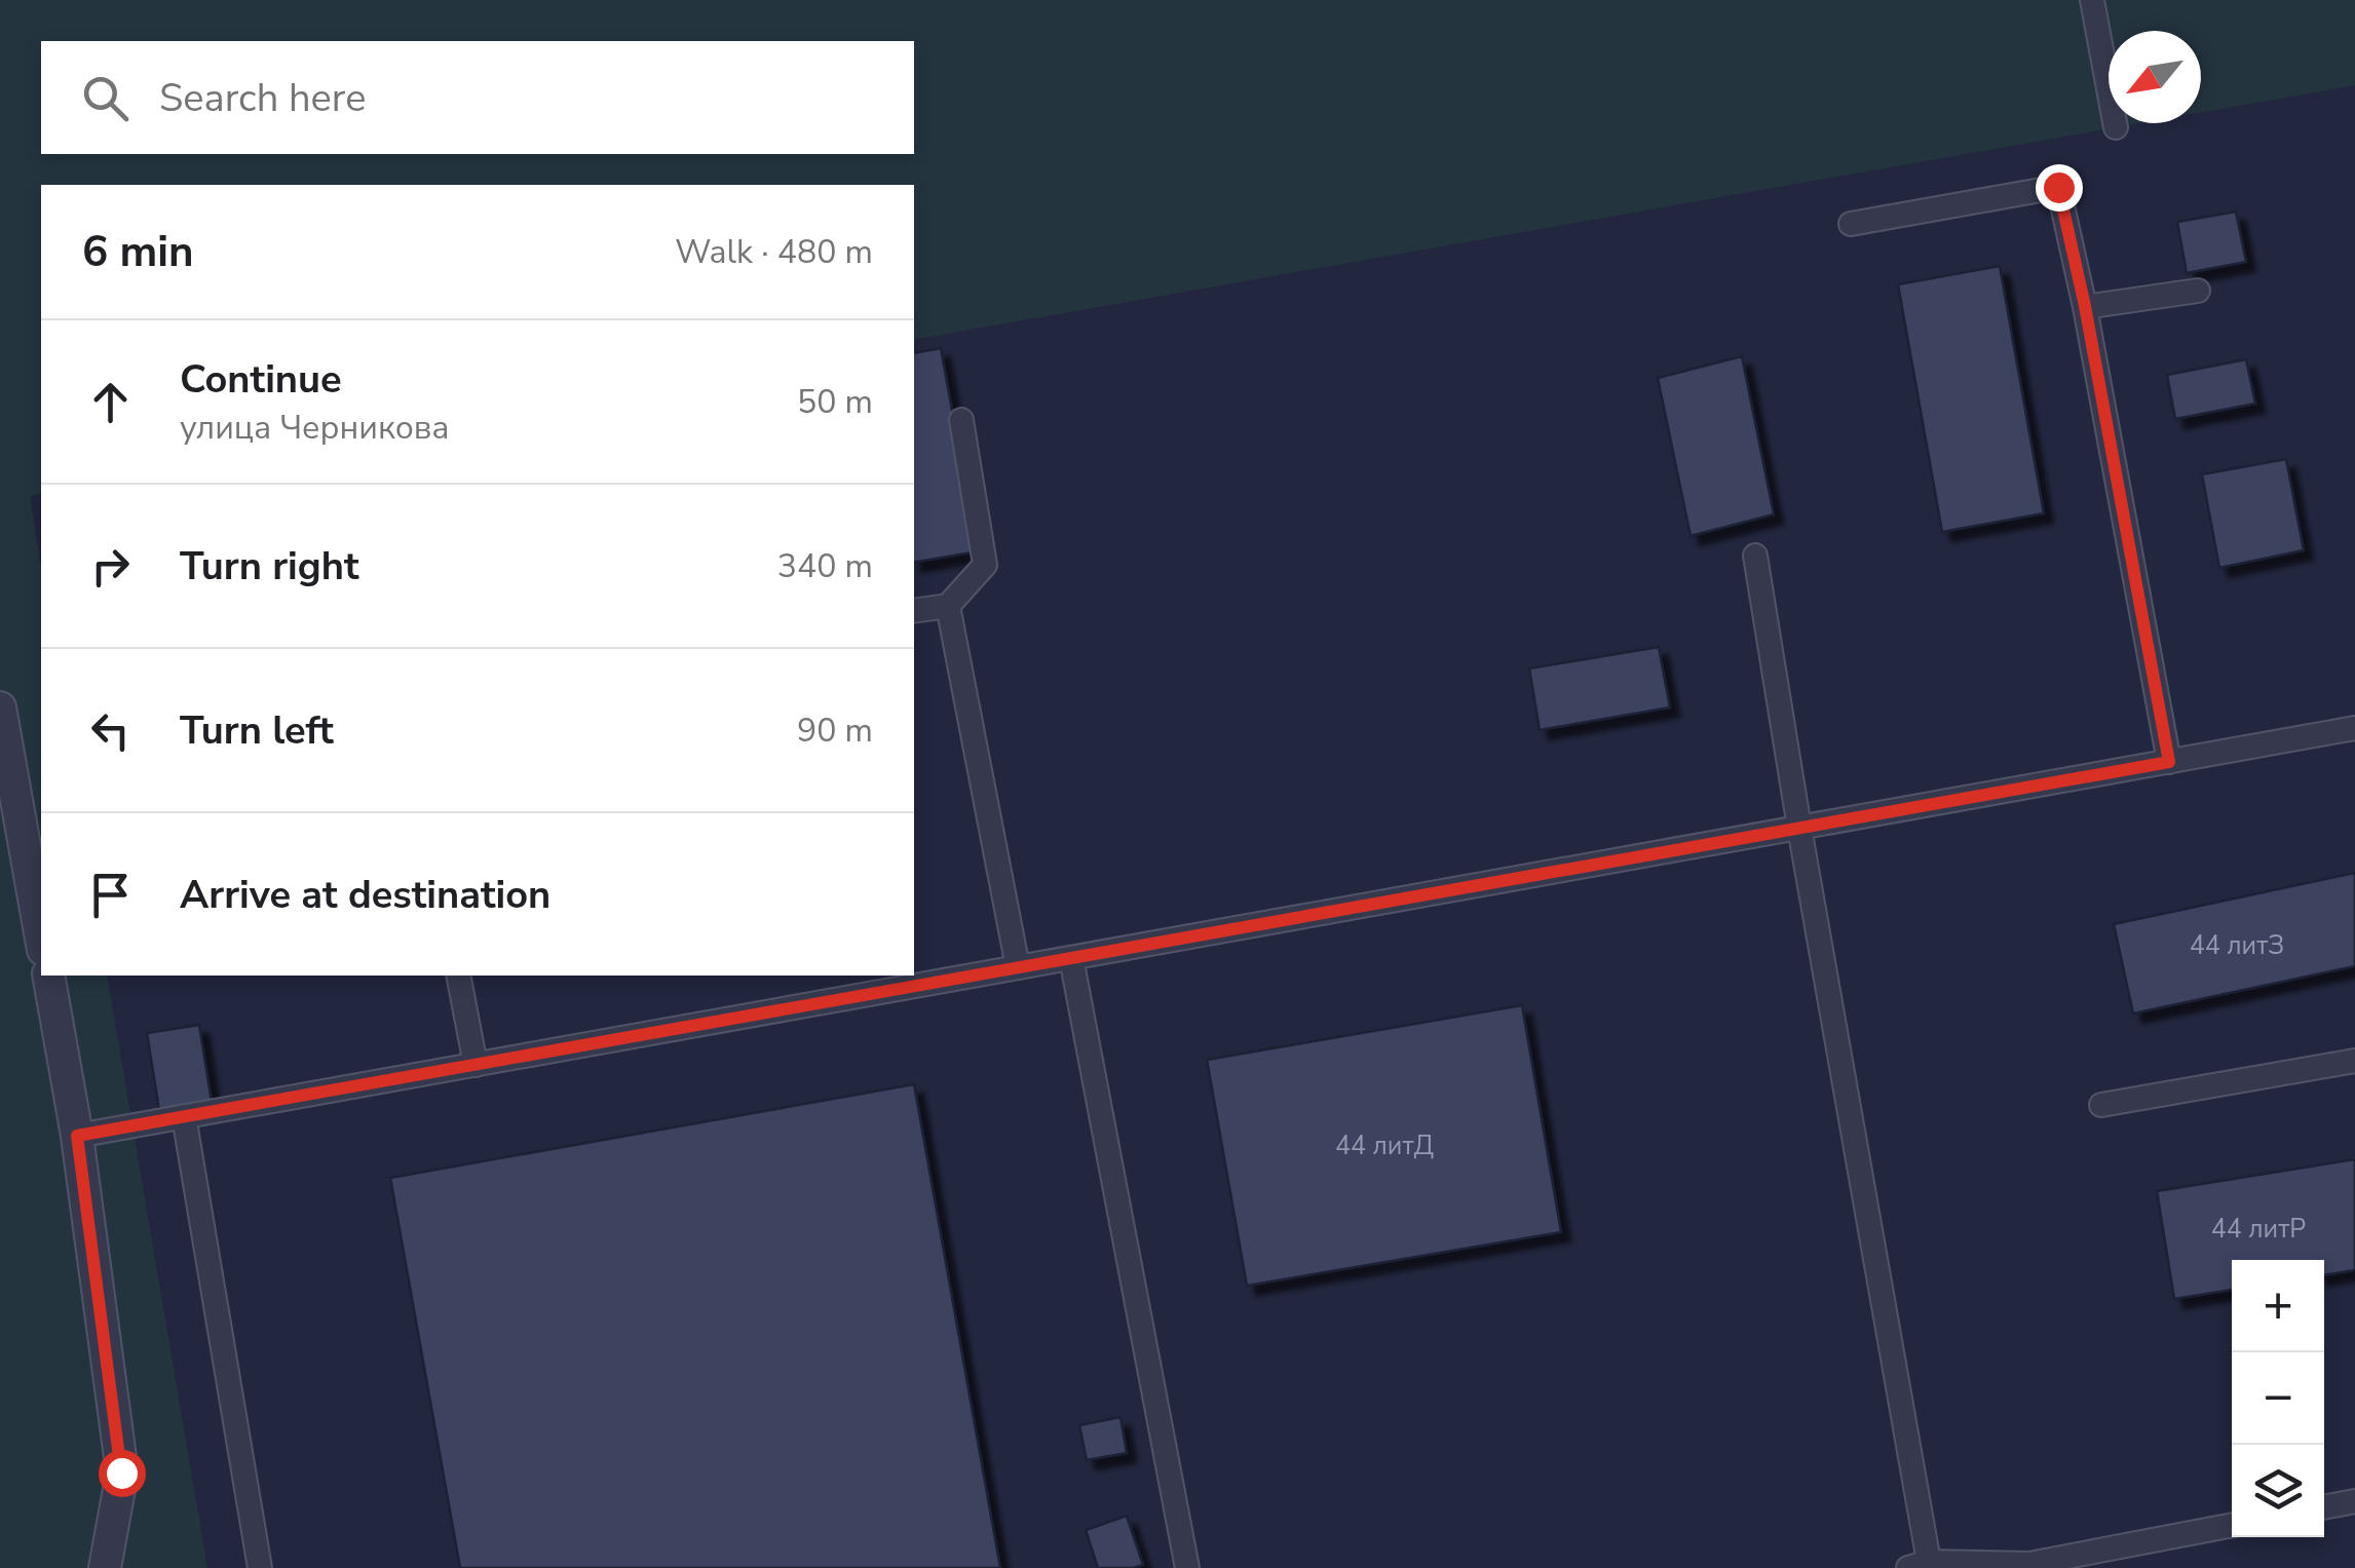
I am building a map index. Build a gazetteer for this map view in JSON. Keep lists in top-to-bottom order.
{
  "house_numbers": ["44 литЗ", "44 литД", "44 литР"],
  "north": "bottom left",
  "page": {
    "search": "Search here",
    "heading": ["6 min", "Walk · 480 m"],
    "list": [
      ["Continue", "улица Черникова", "50 m"],
      ["Turn right", "340 m"],
      ["Turn left", "90 m"],
      "Arrive at destination"
    ],
    "map_buttons": ["+", "−"]
  }
}
